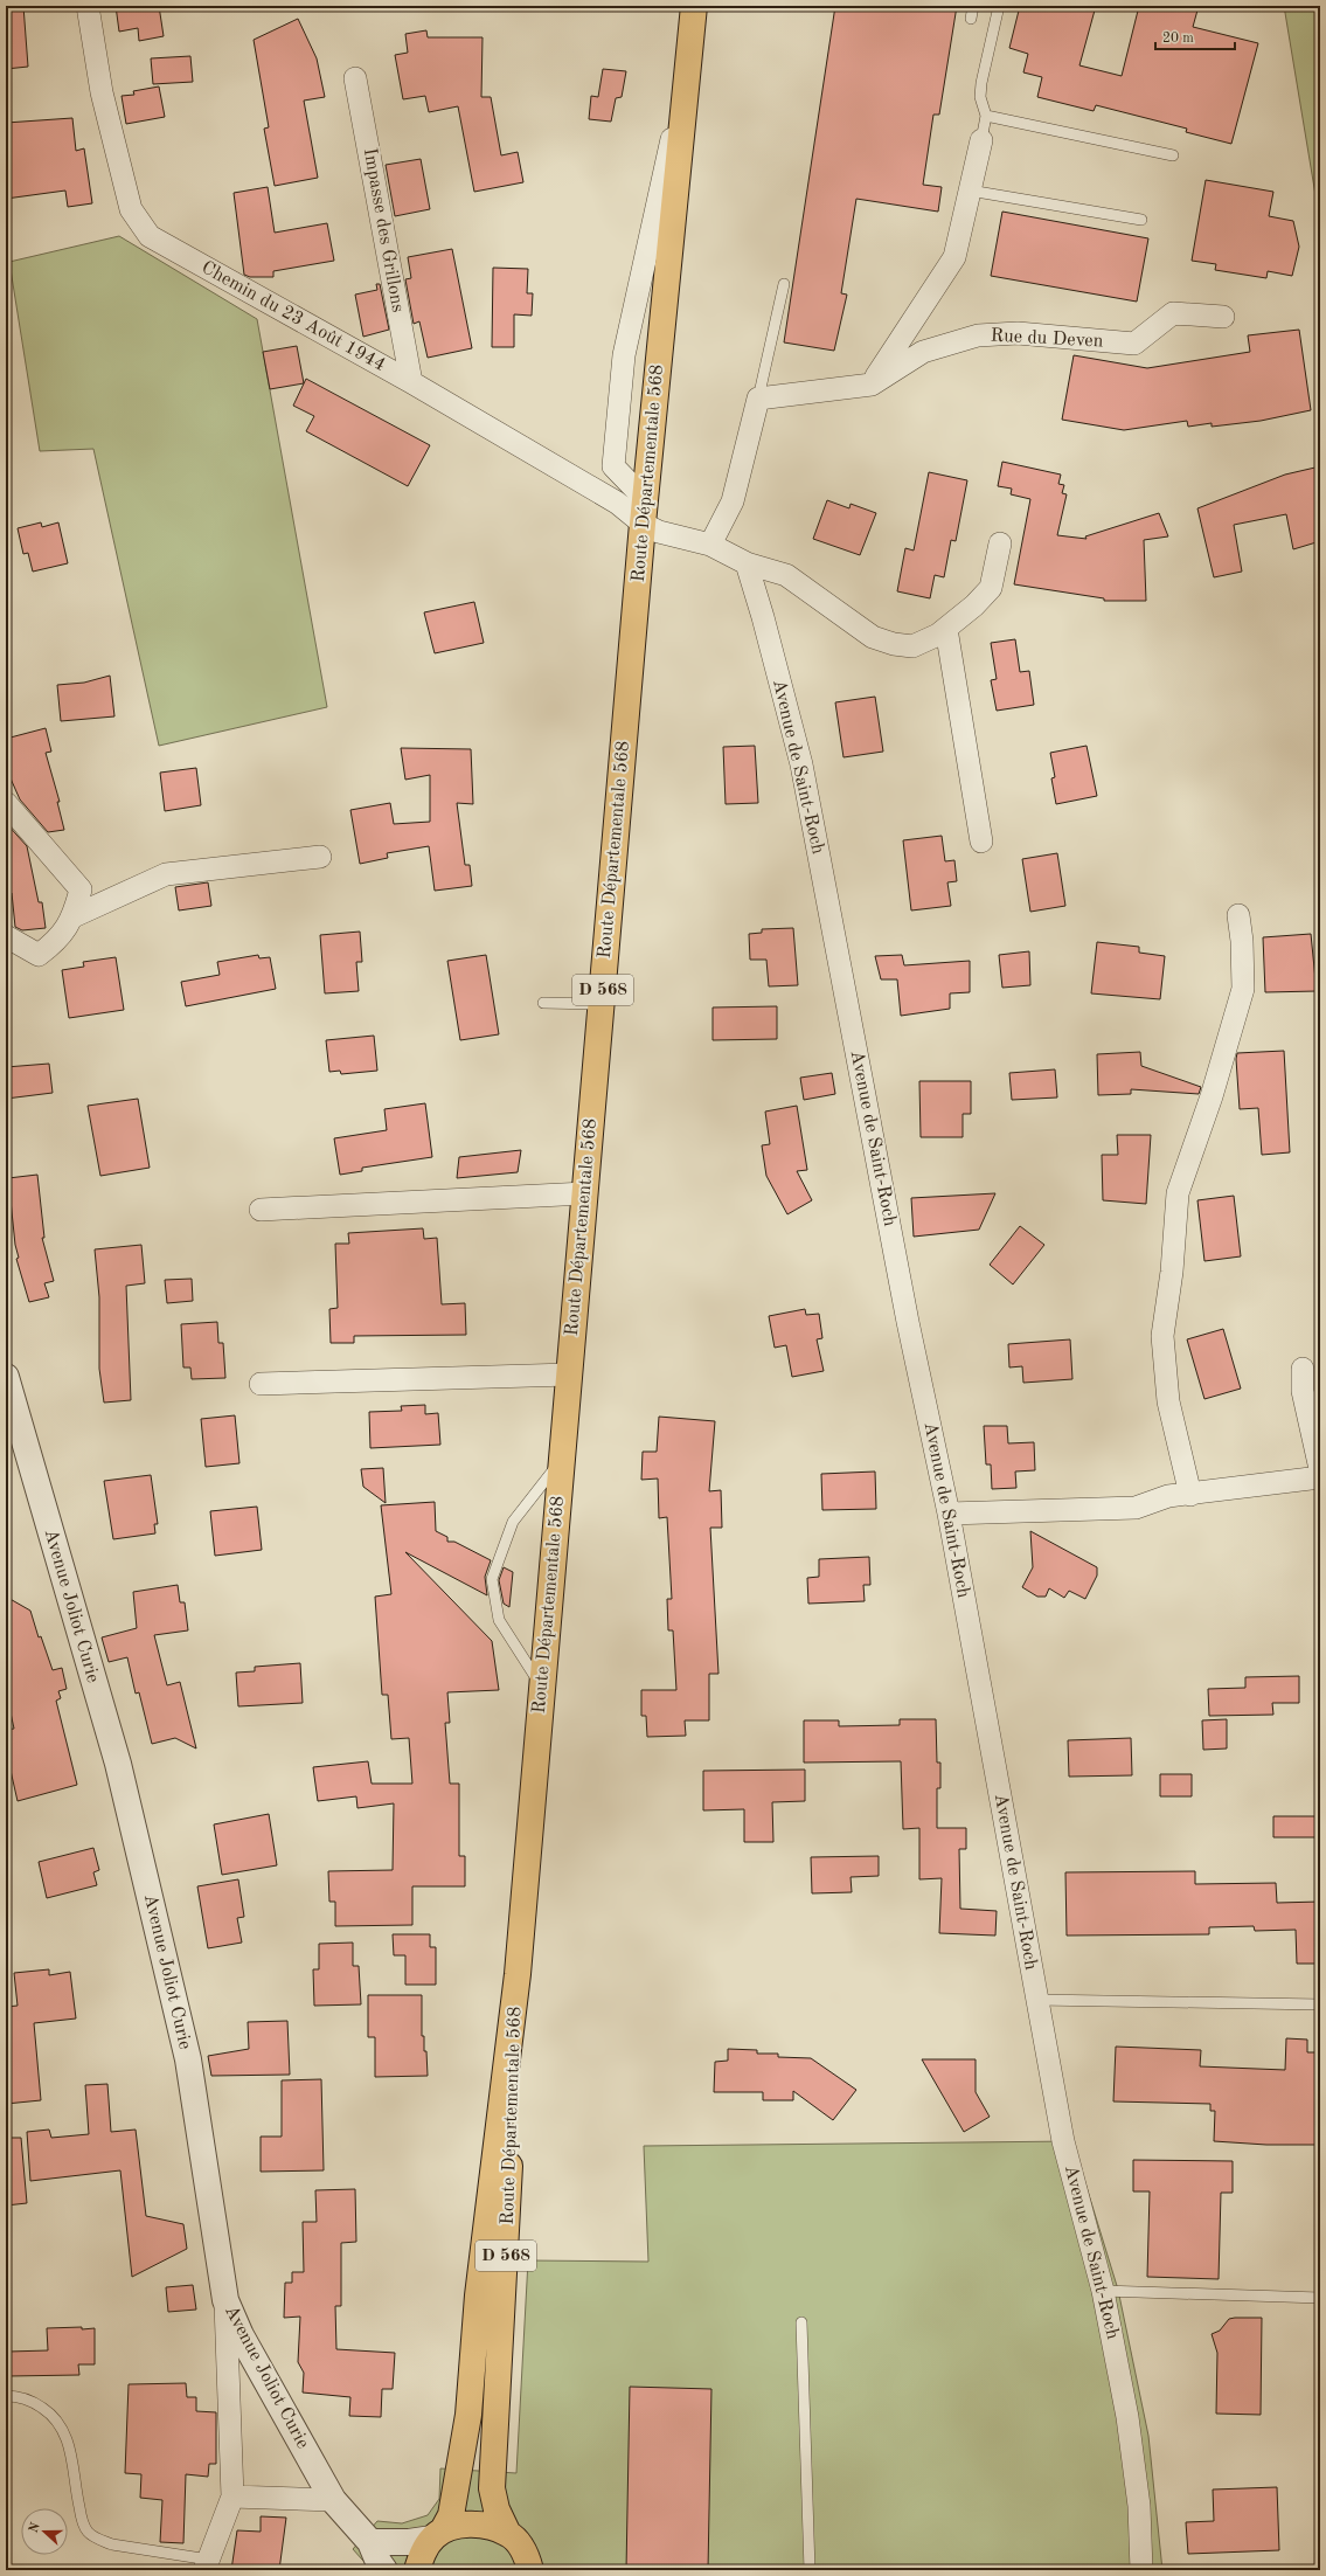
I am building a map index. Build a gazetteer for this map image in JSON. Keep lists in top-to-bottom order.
{
  "streets": {
    "main road": ["Route Départementale 568", "D 568"],
    "street": [
      "Impasse des Grillons",
      "Chemin du 23 Août 1944",
      "Rue du Deven",
      "Avenue de Saint-Roch",
      "Avenue Joliot Curie"
    ]
  },
  "crossings": [
    ["Impasse des Grillons", "Chemin du 23 Août 1944"],
    ["Chemin du 23 Août 1944", "Route Départementale 568"]
  ],
  "scale_bar": "20 m",
  "north": "left"
}
